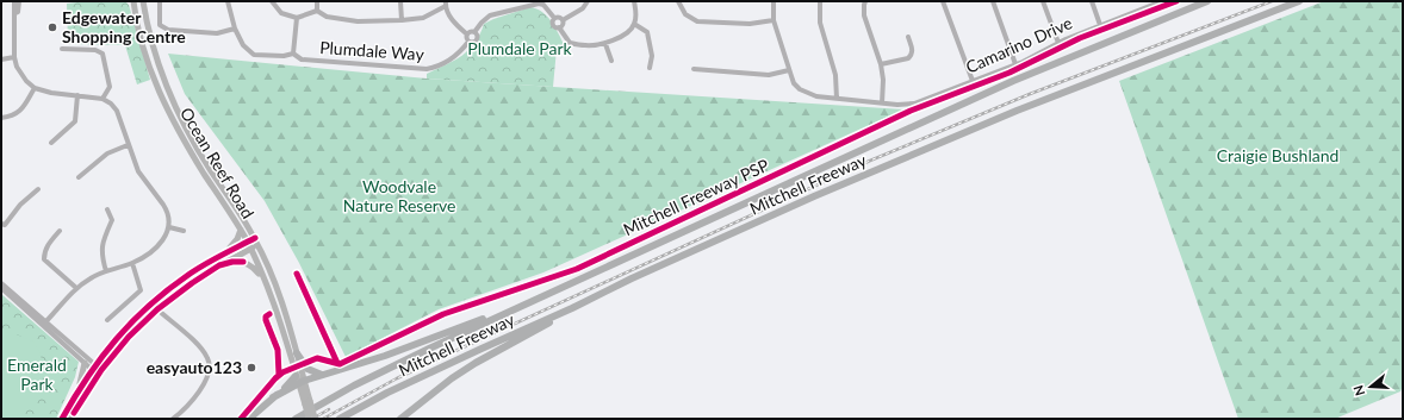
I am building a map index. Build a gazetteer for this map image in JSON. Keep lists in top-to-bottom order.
{
  "streets": {
    "highway": ["Mitchell Freeway"],
    "main road": ["Ocean Reef Road"],
    "street": ["Camarino Drive", "Plumdale Way"],
    "cycle path": ["Mitchell Freeway PSP"]
  },
  "parks": [
    "Plumdale Park",
    "Craigie Bushland",
    "Woodvale Nature Reserve",
    "Emerald Park"
  ],
  "places": ["Edgewater Shopping Centre", "easyauto123"],
  "north": "left"
}
